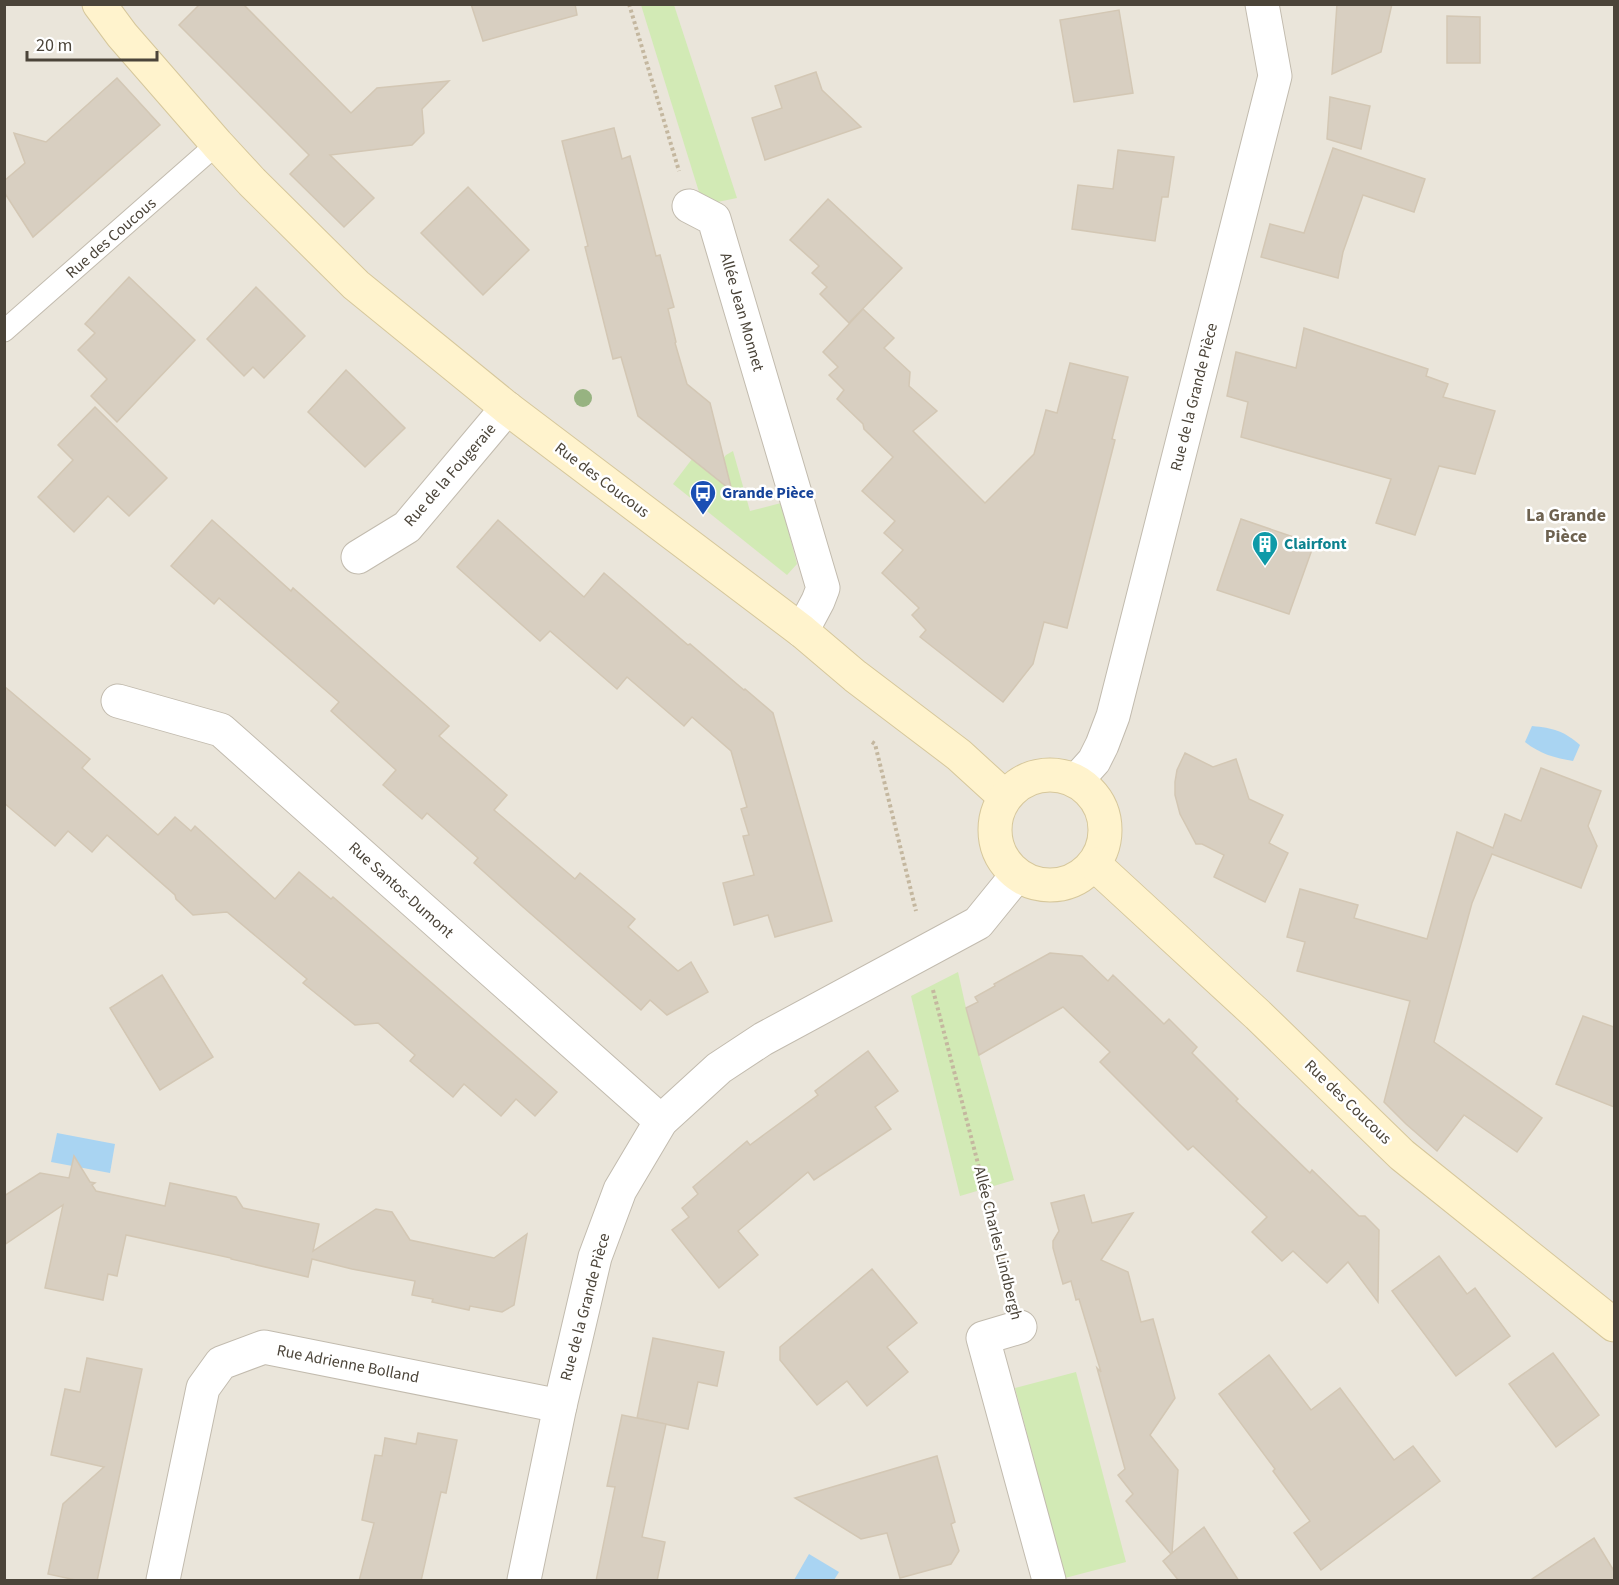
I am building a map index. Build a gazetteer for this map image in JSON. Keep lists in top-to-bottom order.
{
  "streets": {
    "street": [
      "Rue des Coucous",
      "Allée Jean Monnet",
      "Rue de la Grande Pièce",
      "Rue de la Fougeraie",
      "Rue Santos-Dumont",
      "Allée Charles Lindbergh",
      "Rue Adrienne Bolland"
    ]
  },
  "crossings": [
    ["Rue des Coucous", "Allée Jean Monnet"],
    ["Rue des Coucous", "Rue de la Grande Pièce"],
    ["Rue des Coucous", "Rue de la Fougeraie"],
    ["Rue de la Grande Pièce", "Rue Santos-Dumont"],
    ["Rue de la Grande Pièce", "Rue Adrienne Bolland"]
  ],
  "districts": ["La Grande Pièce"],
  "places": {
    "bus stop": ["Grande Pièce"],
    "building": ["Clairfont"]
  },
  "scale_bar": "20 m"
}
